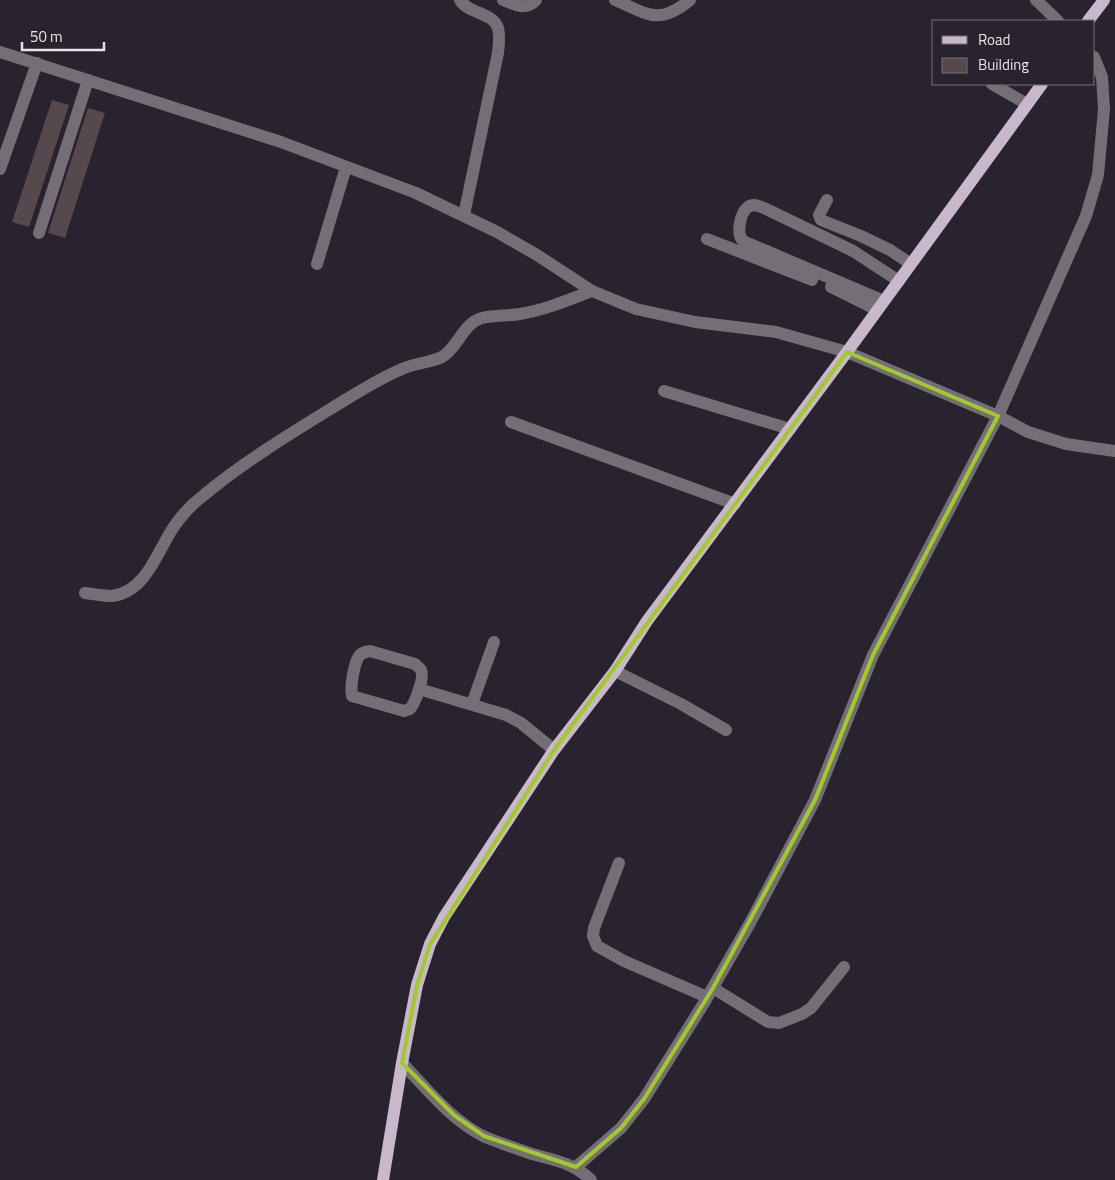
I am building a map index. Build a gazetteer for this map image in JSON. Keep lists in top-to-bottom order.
{
  "legend": ["Road", "Building"],
  "scale_bar": "50 m"
}
